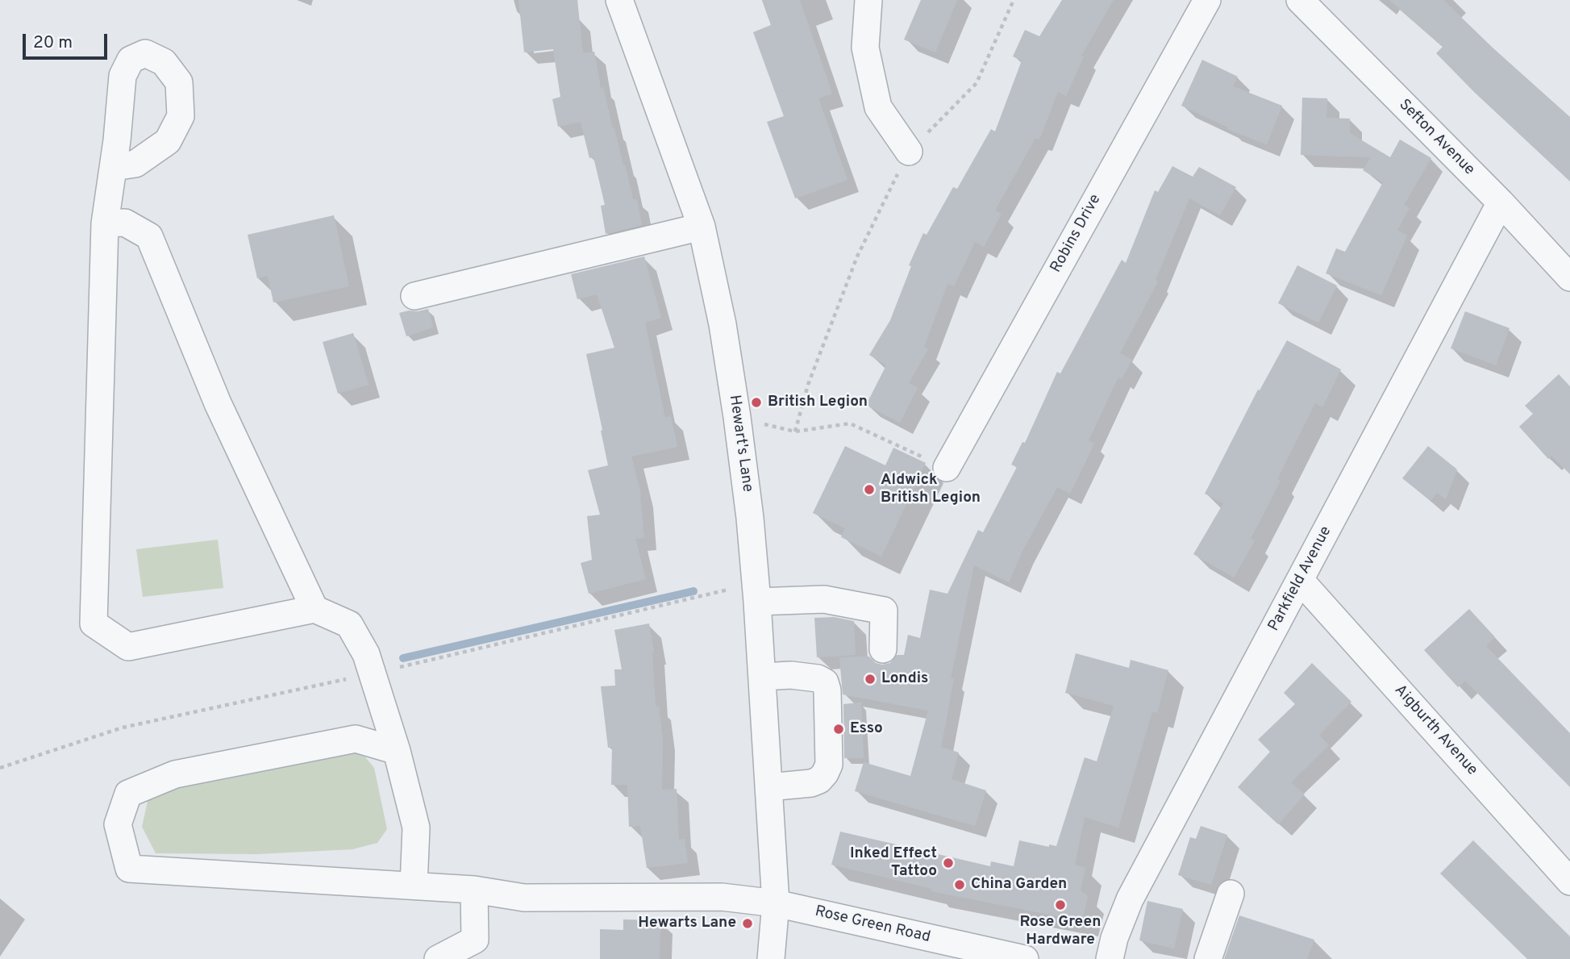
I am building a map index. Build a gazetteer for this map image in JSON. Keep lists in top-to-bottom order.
{
  "streets": {
    "street": [
      "Sefton Avenue",
      "Robins Drive",
      "Hewart's Lane",
      "Parkfield Avenue",
      "Aigburth Avenue",
      "Rose Green Road"
    ]
  },
  "crossings": [
    ["Sefton Avenue", "Parkfield Avenue"],
    ["Hewart's Lane", "Rose Green Road"],
    ["Parkfield Avenue", "Aigburth Avenue"]
  ],
  "places": [
    "British Legion",
    "Aldwick British Legion",
    "Londis",
    "Esso",
    "Inked Effect Tattoo",
    "China Garden",
    "Rose Green Hardware",
    "Hewarts Lane"
  ],
  "scale_bar": "20 m"
}
